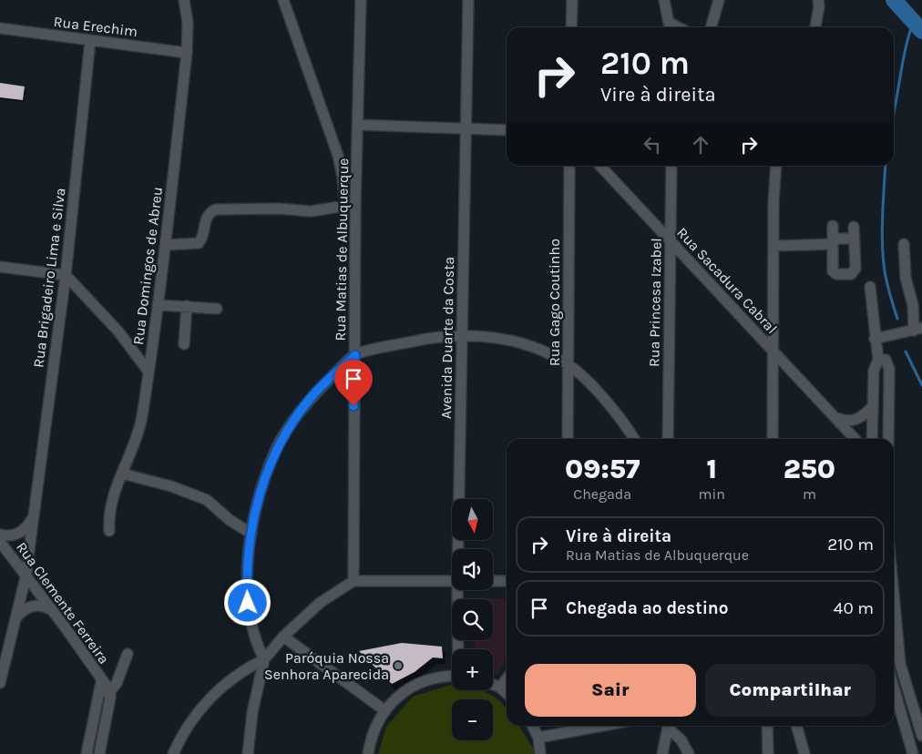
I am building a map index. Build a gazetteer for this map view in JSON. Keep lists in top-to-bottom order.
{
  "streets": {
    "street": [
      "Rua Erechim",
      "Rua Matias de Albuquerque",
      "Rua Domingos de Abreu",
      "Rua Brigadeiro Lima e Silva",
      "Rua Sacadura Cabral",
      "Rua Gago Coutinho",
      "Rua Princesa Izabel",
      "Avenida Duarte da Costa",
      "Rua Clemente Ferreira"
    ]
  },
  "crossings": [
    ["Rua Erechim", "Rua Domingos de Abreu"],
    ["Rua Erechim", "Rua Brigadeiro Lima e Silva"],
    ["Rua Brigadeiro Lima e Silva", "Rua Clemente Ferreira"],
    ["Rua Sacadura Cabral", "Rua Princesa Izabel"]
  ],
  "places": ["Paróquia Nossa Senhora Aparecida"],
  "north": "bottom",
  "page": {
    "turn": ["210 m", "Vire à direita"],
    "eta": [
      "09:57",
      "Chegada",
      "1",
      "min",
      "250",
      "m"
    ],
    "map_buttons": ["+", "−"],
    "list": [
      {
        "name": "Vire à direita",
        "note": "Rua Matias de Albuquerque",
        "value": "210 m"
      },
      {
        "name": "Chegada ao destino",
        "value": "40 m"
      }
    ],
    "buttons": ["Sair", "Compartilhar"]
  }
}
